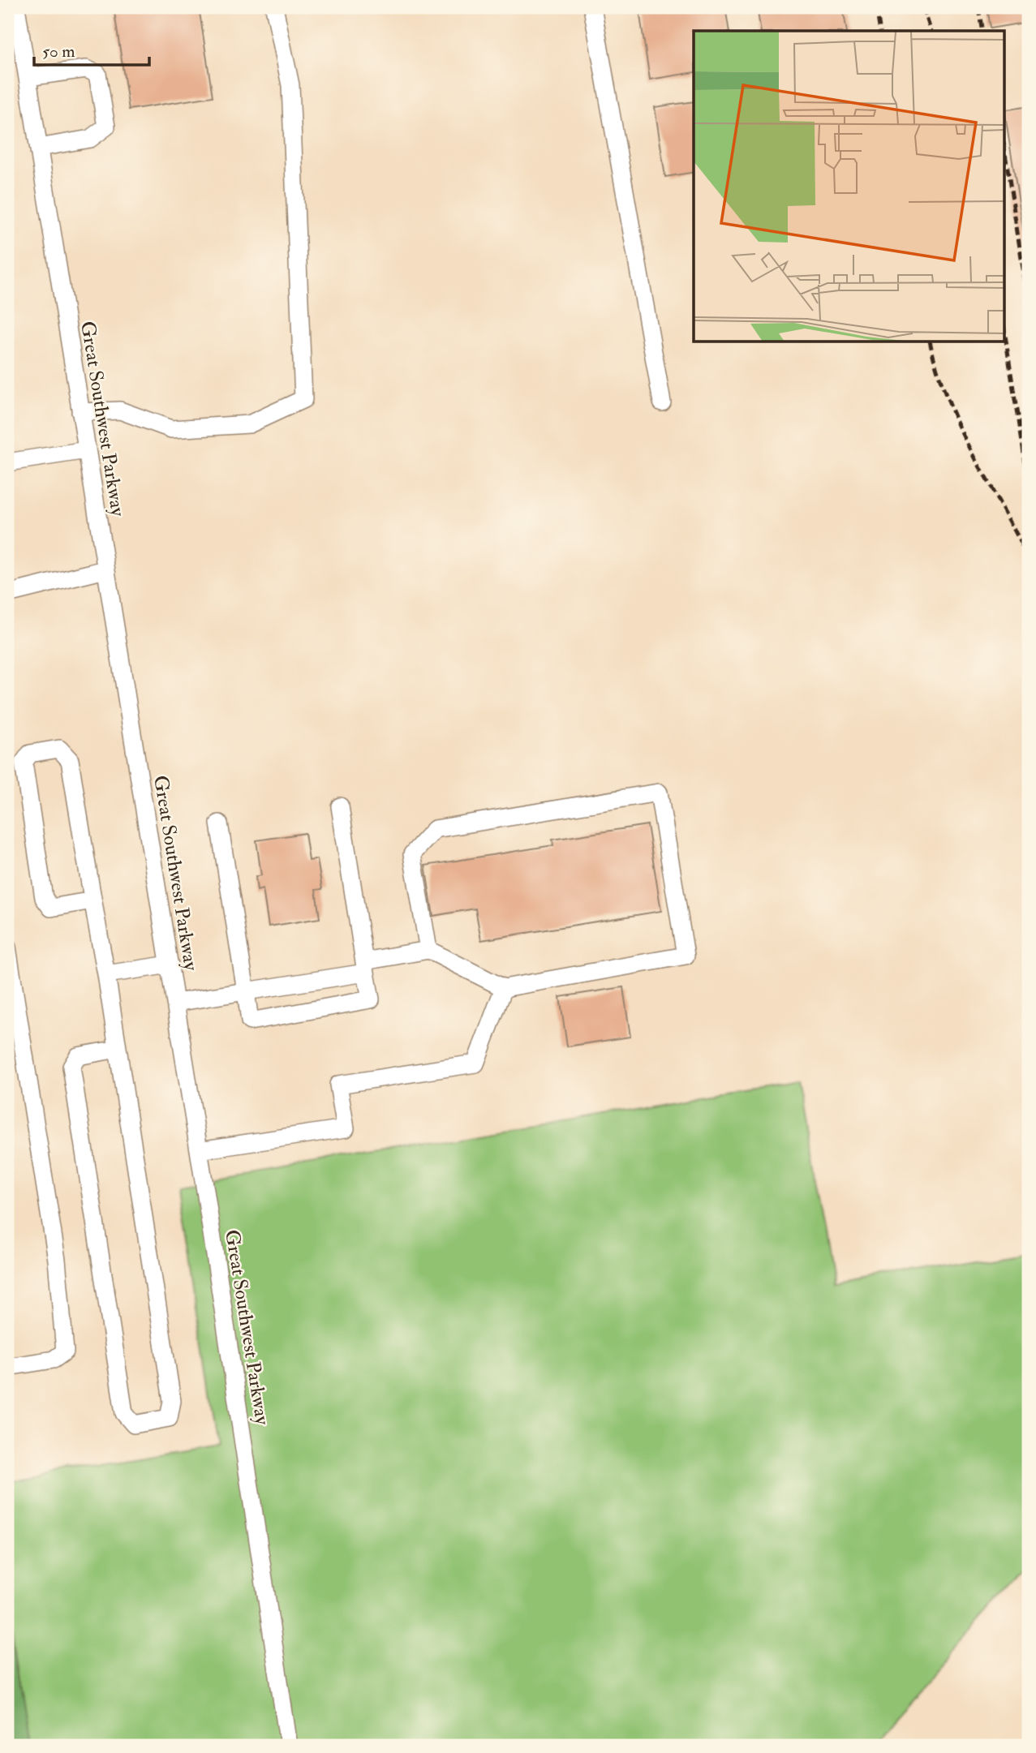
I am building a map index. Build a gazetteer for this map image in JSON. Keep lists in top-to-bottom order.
{
  "streets": {
    "street": ["Great Southwest Parkway"]
  },
  "scale_bar": "50 m"
}
